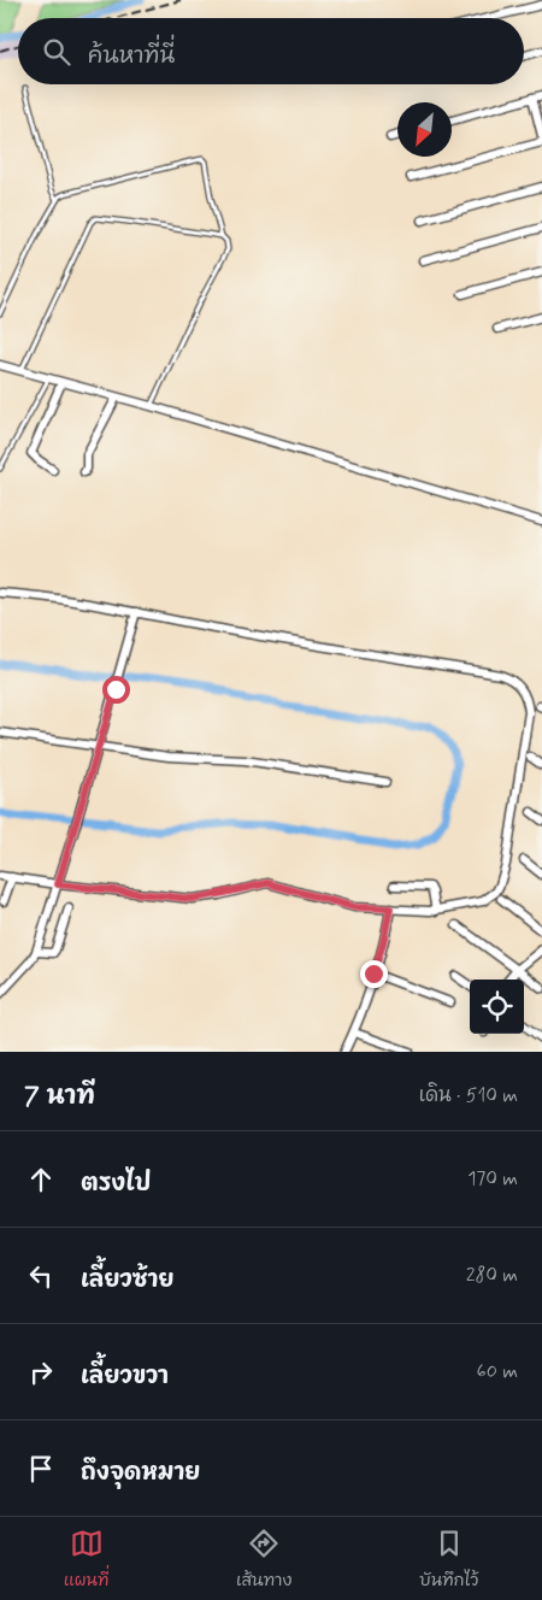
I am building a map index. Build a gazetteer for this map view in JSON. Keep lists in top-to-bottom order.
{
  "north": "bottom left",
  "page": {
    "search": "ค้นหาที่นี่",
    "heading": ["7 นาที", "เดิน · 510 m"],
    "list": [
      ["ตรงไป", "170 m"],
      ["เลี้ยวซ้าย", "280 m"],
      ["เลี้ยวขวา", "60 m"],
      "ถึงจุดหมาย"
    ],
    "nav": ["แผนที่", "เส้นทาง", "บันทึกไว้"]
  }
}
